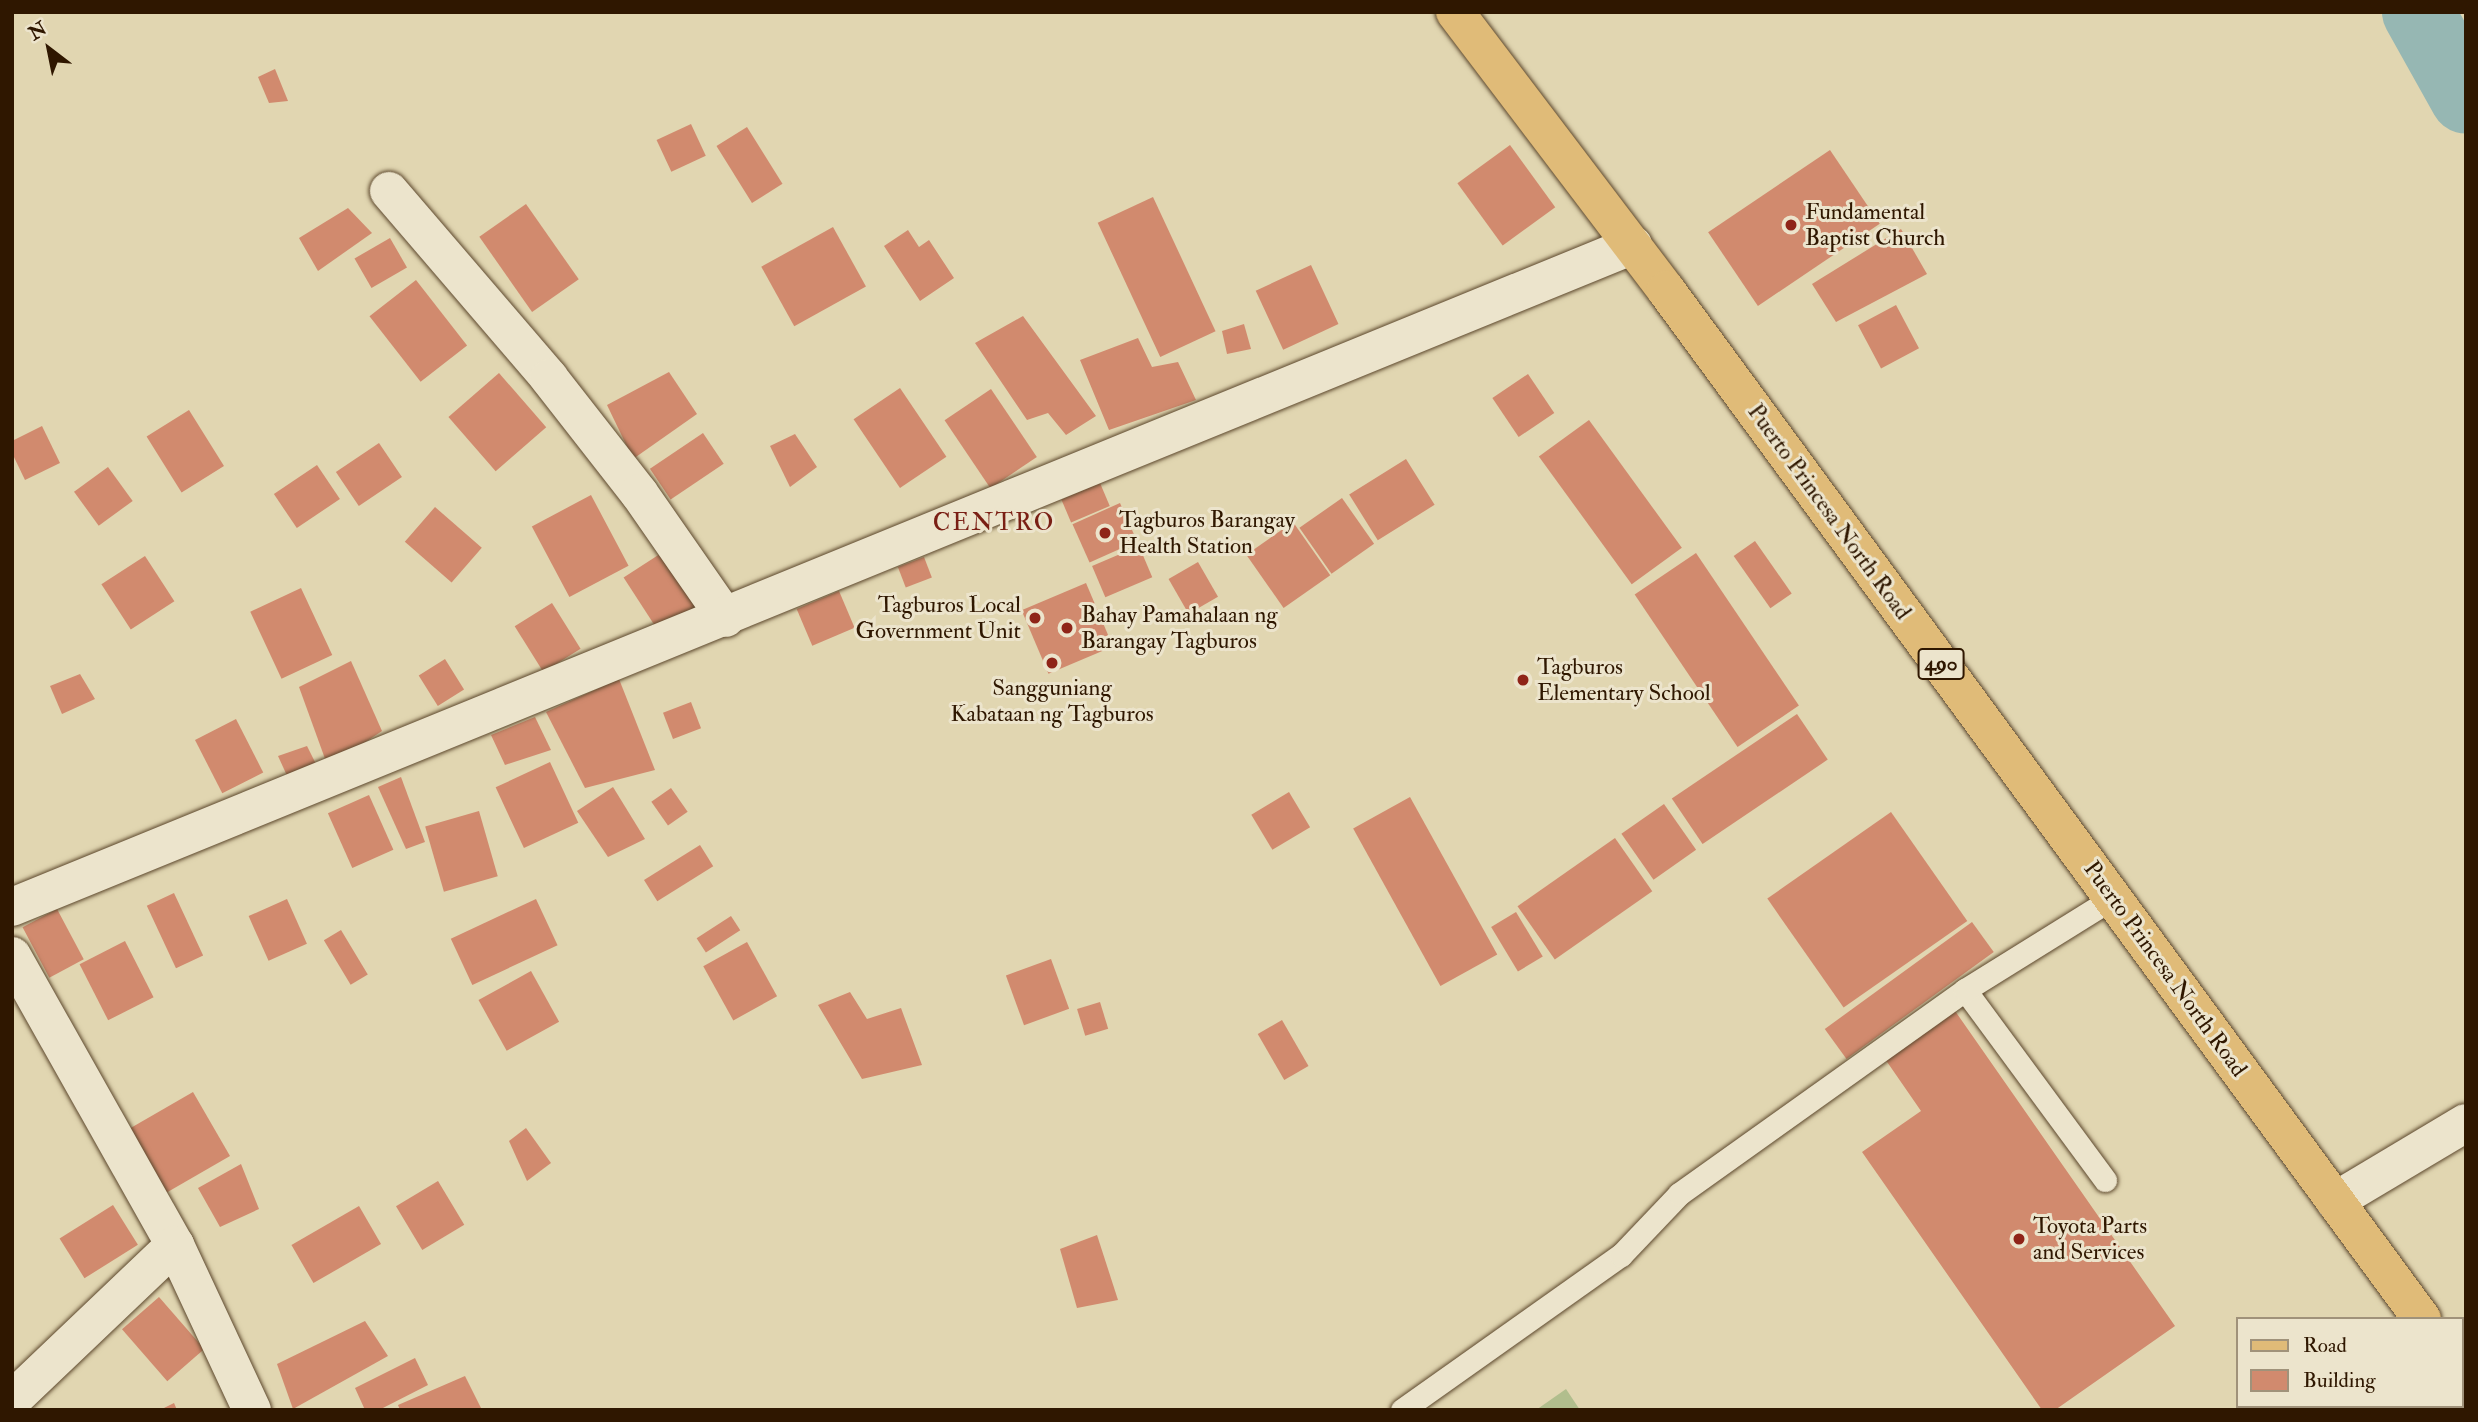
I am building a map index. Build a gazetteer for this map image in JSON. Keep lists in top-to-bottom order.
{
  "streets": {
    "main road": ["Puerto Princesa North Road", "490"]
  },
  "districts": ["CENTRO"],
  "places": [
    "Fundamental Baptist Church",
    "Tagburos Barangay Health Station",
    "Tagburos Local Government Unit",
    "Bahay Pamahalaan ng Barangay Tagburos",
    "Sangguniang Kabataan ng Tagburos",
    "Tagburos Elementary School",
    "Toyota Parts and Services"
  ],
  "legend": ["Road", "Building"],
  "north": "top left"
}
